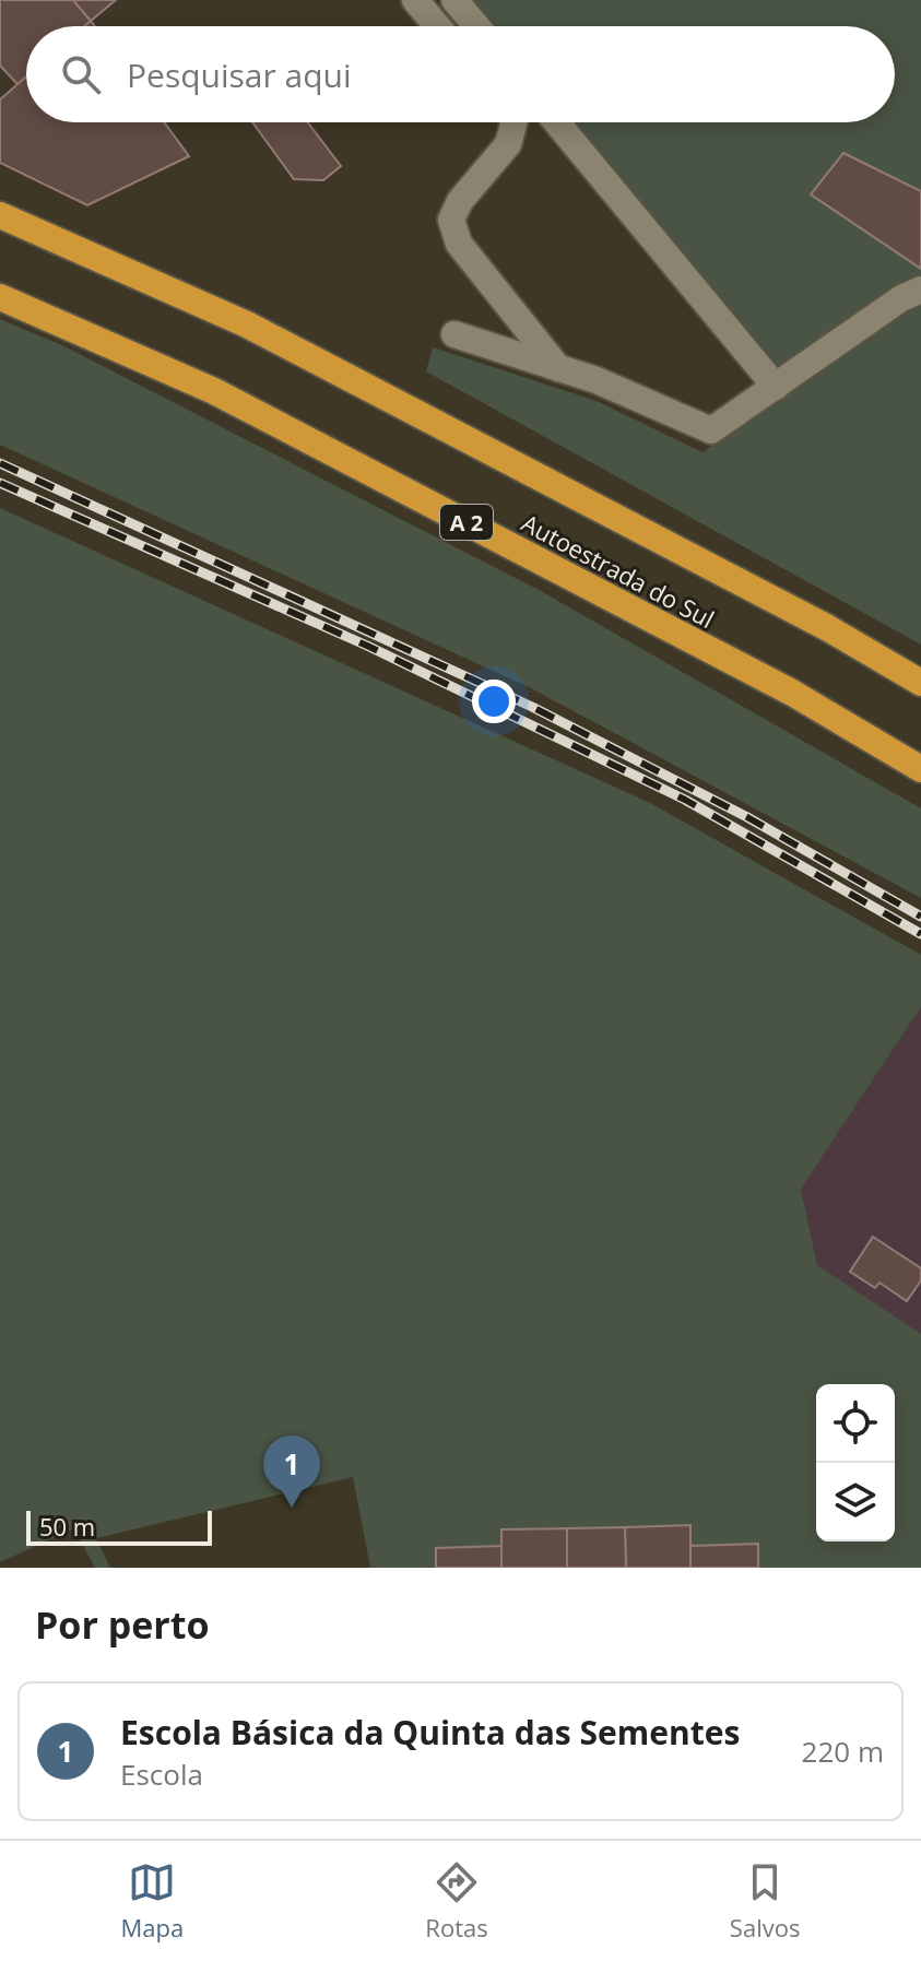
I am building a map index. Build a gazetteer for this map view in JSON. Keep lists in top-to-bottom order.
{
  "streets": {
    "highway": ["A 2", "Autoestrada do Sul"]
  },
  "scale_bar": "50 m",
  "page": {
    "search": "Pesquisar aqui",
    "pins": "1",
    "scale": "50 m",
    "heading": "Por perto",
    "list": [
      {
        "mark": "1",
        "name": "Escola Básica da Quinta das Sementes",
        "note": "Escola",
        "value": "220 m"
      }
    ],
    "nav": ["Mapa", "Rotas", "Salvos"]
  }
}
